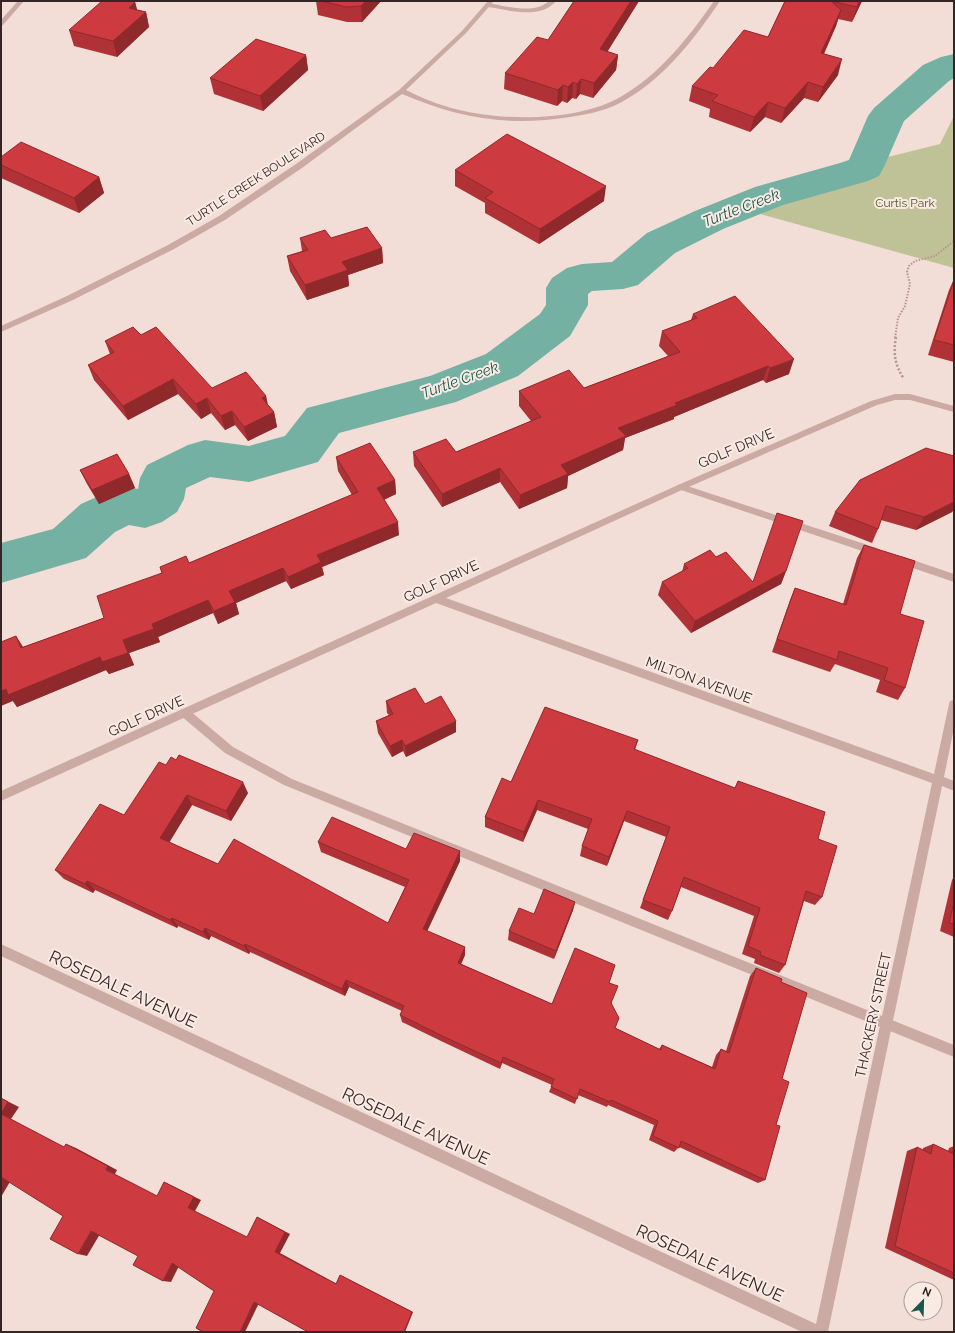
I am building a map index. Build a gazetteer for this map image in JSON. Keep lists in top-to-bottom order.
{
  "streets": {
    "street": [
      "TURTLE CREEK BOULEVARD",
      "GOLF DRIVE",
      "MILTON AVENUE",
      "ROSEDALE AVENUE",
      "THACKERY STREET"
    ]
  },
  "crossings": [
    ["GOLF DRIVE", "MILTON AVENUE"],
    ["MILTON AVENUE", "THACKERY STREET"]
  ],
  "water": ["Turtle Creek"],
  "parks": ["Curtis Park"],
  "north": "top right"
}
